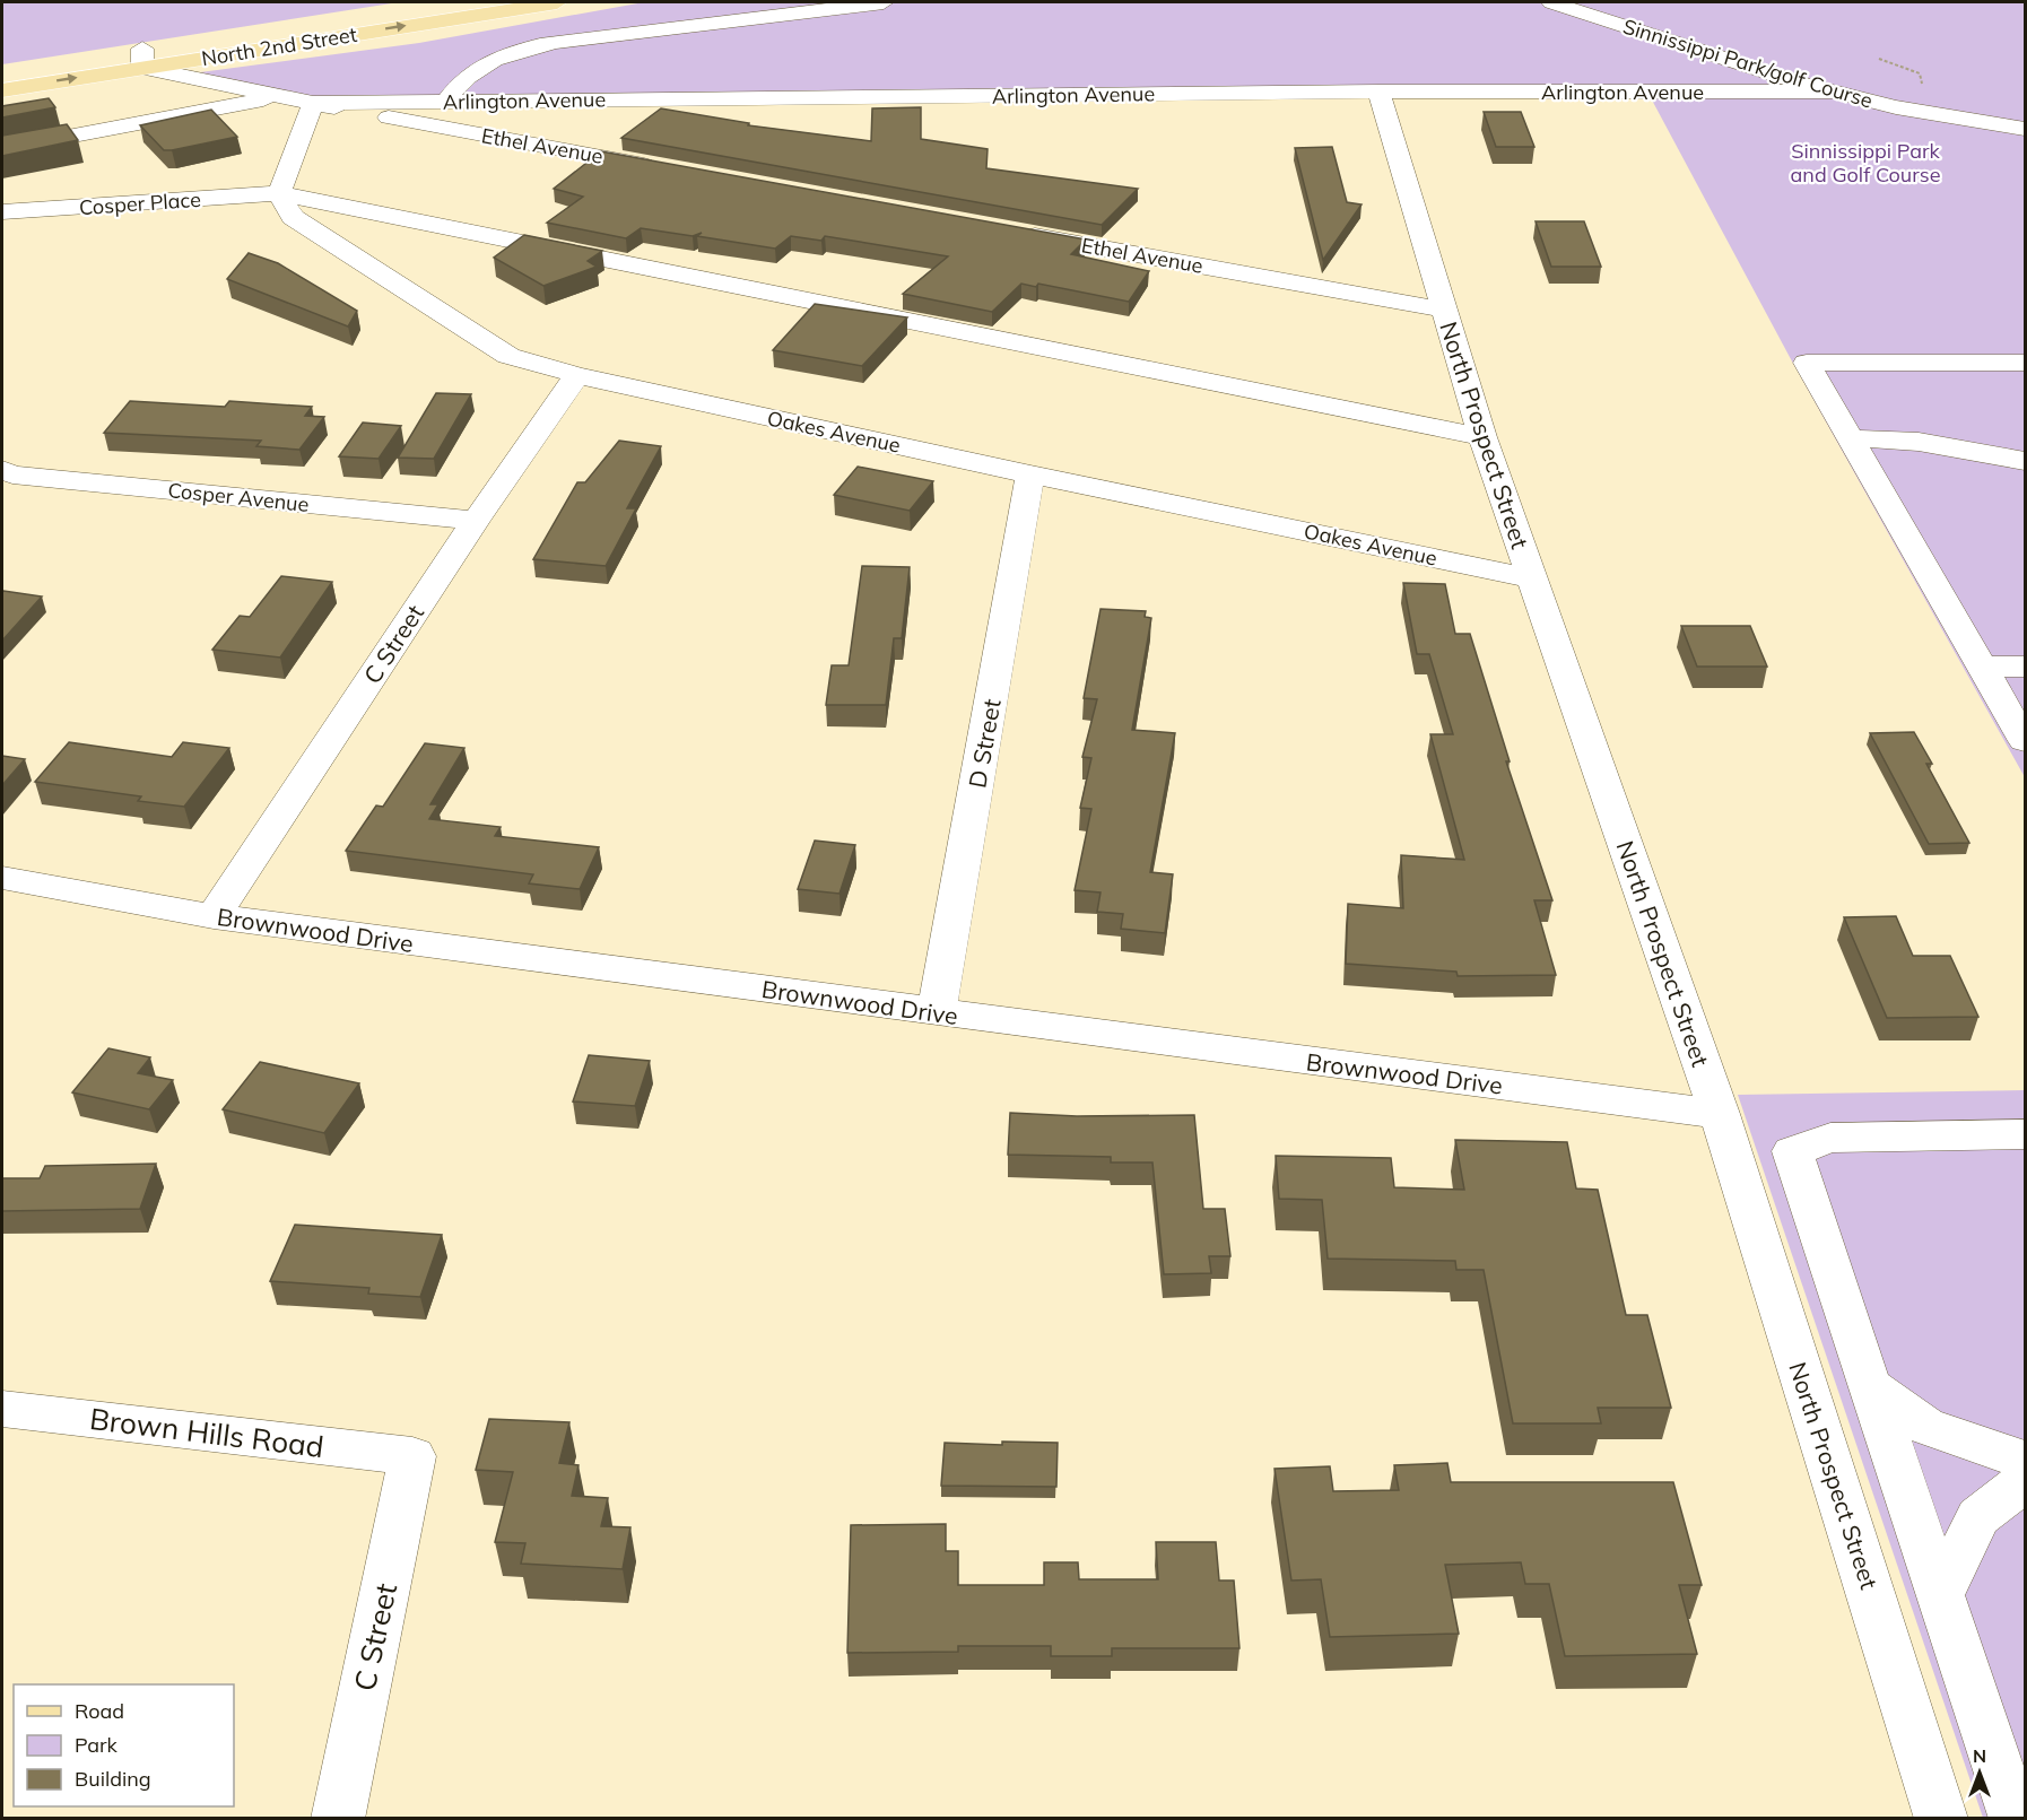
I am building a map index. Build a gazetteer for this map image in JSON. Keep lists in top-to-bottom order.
{
  "streets": {
    "main road": ["North 2nd Street"],
    "street": [
      "Sinnissippi Park/golf Course",
      "Arlington Avenue",
      "Ethel Avenue",
      "Cosper Place",
      "Oakes Avenue",
      "North Prospect Street",
      "Cosper Avenue",
      "C Street",
      "D Street",
      "Brownwood Drive",
      "Brown Hills Road"
    ]
  },
  "crossings": [
    ["North 2nd Street", "Ethel Avenue"],
    ["Sinnissippi Park/golf Course", "Arlington Avenue"],
    ["Arlington Avenue", "Ethel Avenue"],
    ["Arlington Avenue", "North Prospect Street"],
    ["Ethel Avenue", "North Prospect Street"],
    ["Cosper Place", "Oakes Avenue"],
    ["Cosper Place", "North Prospect Street"],
    ["Oakes Avenue", "North Prospect Street"],
    ["Oakes Avenue", "C Street"],
    ["Oakes Avenue", "D Street"],
    ["North Prospect Street", "Brownwood Drive"],
    ["Cosper Avenue", "C Street"],
    ["C Street", "Brownwood Drive"],
    ["C Street", "Brown Hills Road"],
    ["D Street", "Brownwood Drive"]
  ],
  "parks": ["Sinnissippi Park and Golf Course"],
  "legend": ["Road", "Park", "Building"],
  "north": "top"
}
